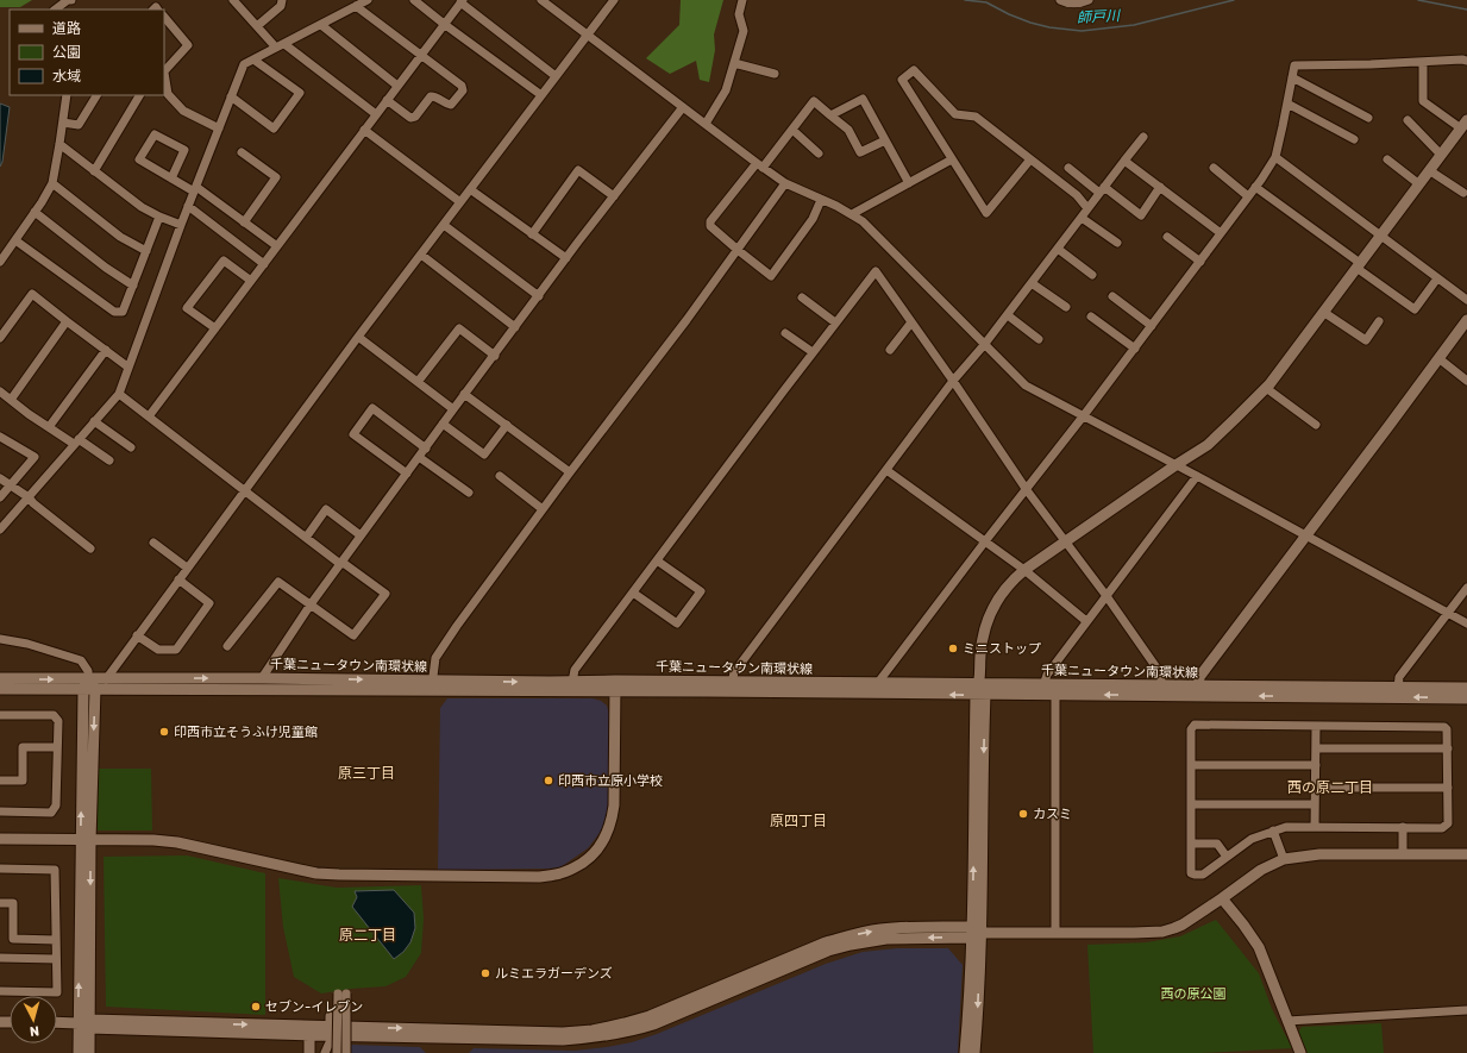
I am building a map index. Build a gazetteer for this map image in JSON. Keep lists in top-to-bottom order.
{
  "streets": {
    "street": ["千葉ニュータウン南環状線"]
  },
  "districts": [
    "原三丁目",
    "西の原二丁目",
    "原四丁目",
    "原二丁目"
  ],
  "water": ["師戸川"],
  "parks": ["西の原公園"],
  "places": [
    "ミニストップ",
    "印西市立そうふけ児童館",
    "印西市立原小学校",
    "カスミ",
    "ルミエラガーデンズ",
    "セブン-イレブン"
  ],
  "legend": ["道路", "公園", "水域"],
  "north": "bottom"
}
